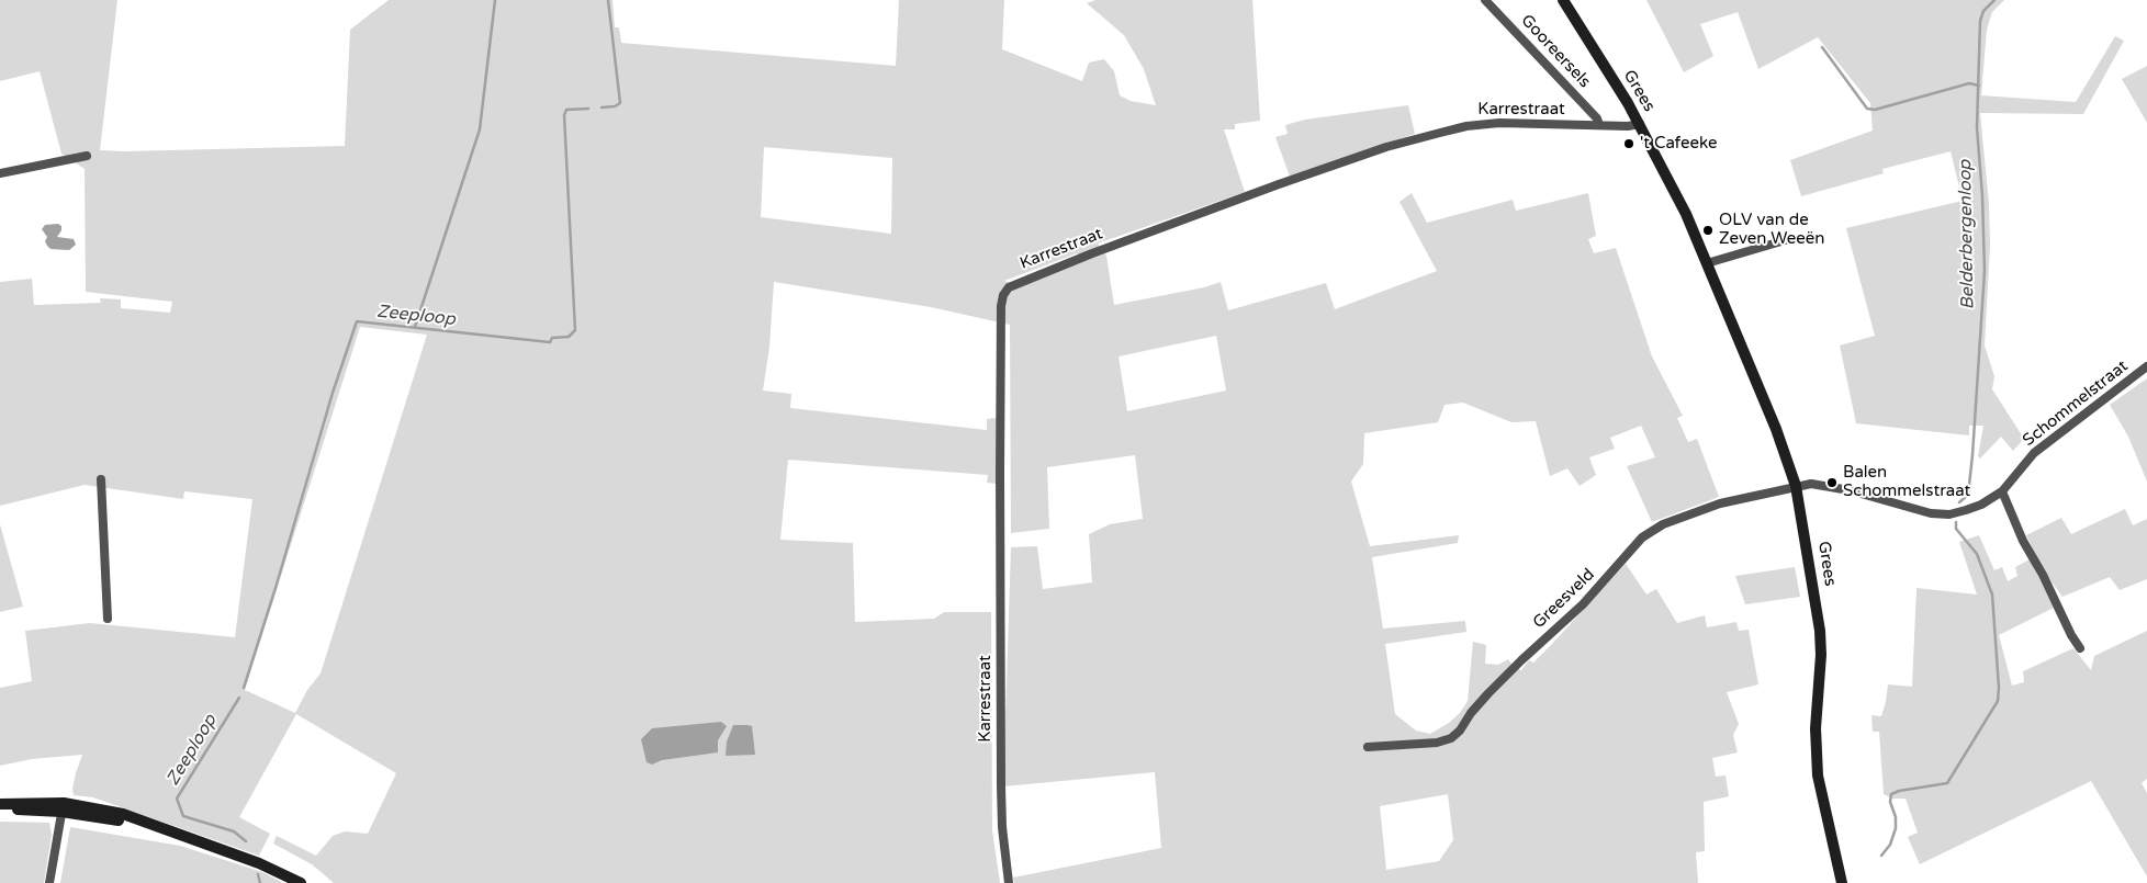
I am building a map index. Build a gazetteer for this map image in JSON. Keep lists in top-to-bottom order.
{
  "streets": {
    "street": [
      "Gooreersels",
      "Grees",
      "Karrestraat",
      "Schommelstraat",
      "Greesveld"
    ]
  },
  "crossings": [
    ["Gooreersels", "Karrestraat"],
    ["Grees", "Karrestraat"],
    ["Grees", "Schommelstraat"],
    ["Grees", "Greesveld"],
    ["Schommelstraat", "Greesveld"]
  ],
  "water": ["Belderbergenloop", "Zeeploop"],
  "places": ["'t Cafeeke", "OLV van de Zeven Weeën", "Balen Schommelstraat"]
}
